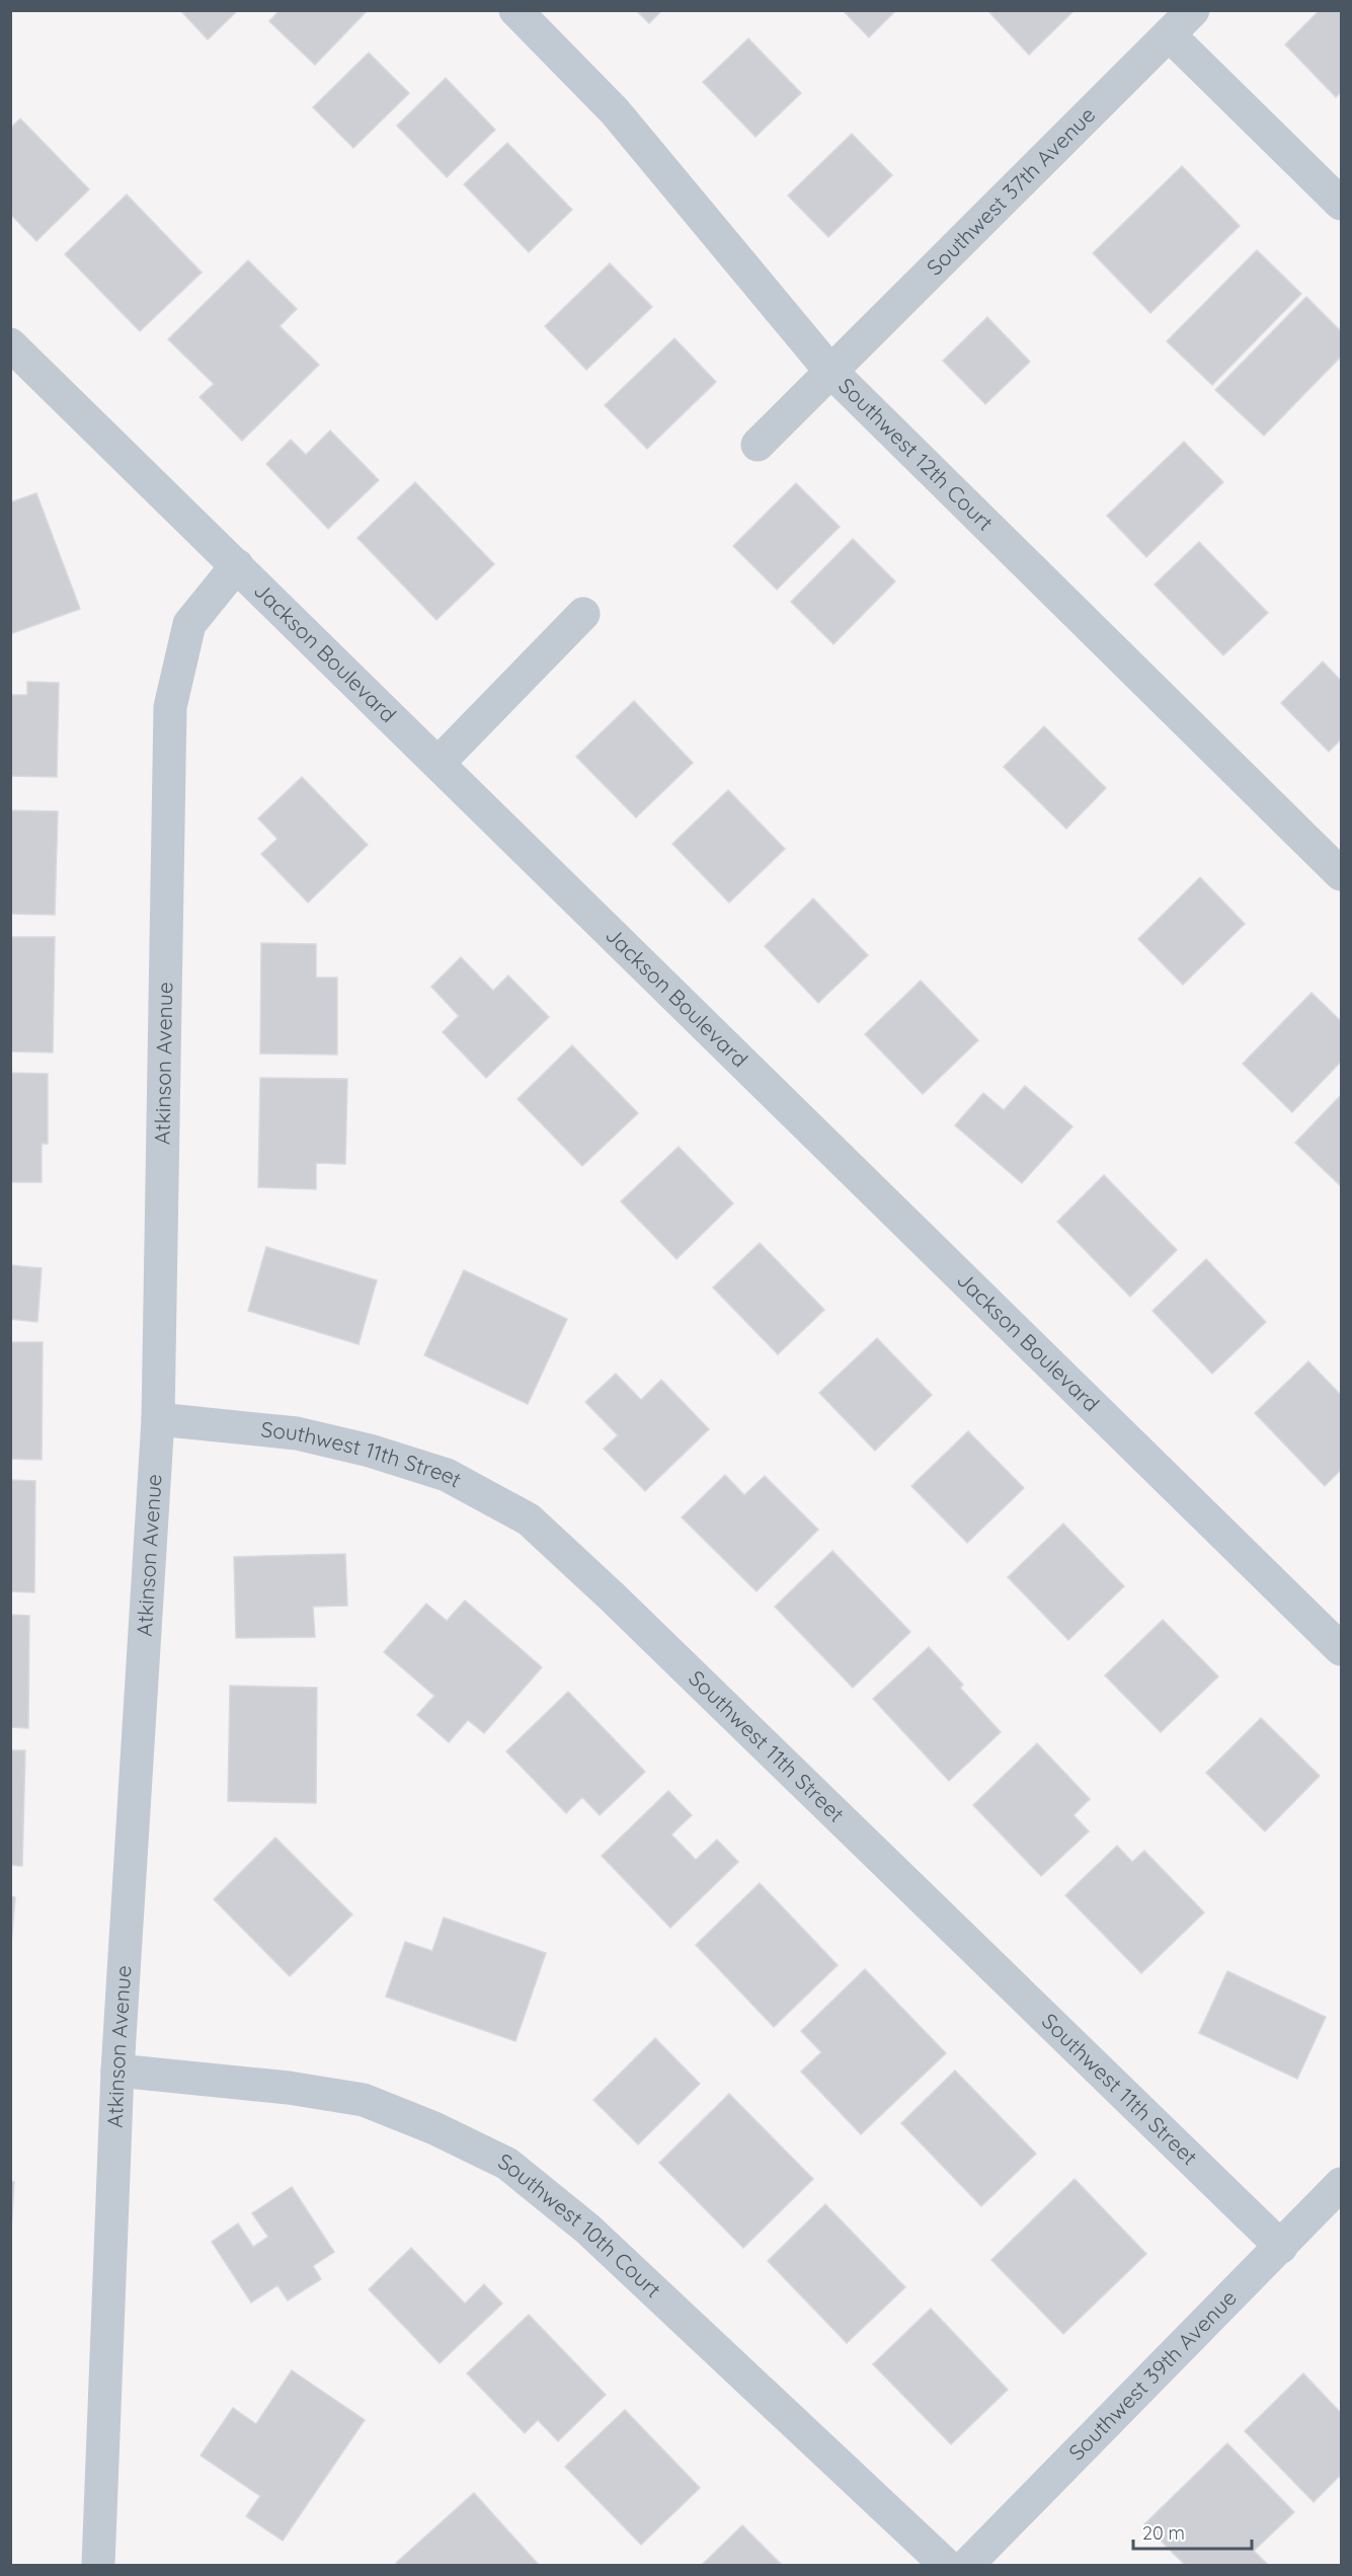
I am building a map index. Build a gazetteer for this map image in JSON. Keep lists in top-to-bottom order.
{
  "streets": {
    "street": [
      "Southwest 37th Avenue",
      "Southwest 12th Court",
      "Jackson Boulevard",
      "Atkinson Avenue",
      "Southwest 11th Street",
      "Southwest 10th Court",
      "Southwest 39th Avenue"
    ]
  },
  "crossings": [
    ["Southwest 37th Avenue", "Southwest 12th Court"],
    ["Jackson Boulevard", "Atkinson Avenue"],
    ["Atkinson Avenue", "Southwest 11th Street"],
    ["Atkinson Avenue", "Southwest 10th Court"],
    ["Southwest 11th Street", "Southwest 39th Avenue"]
  ],
  "scale_bar": "20 m"
}
